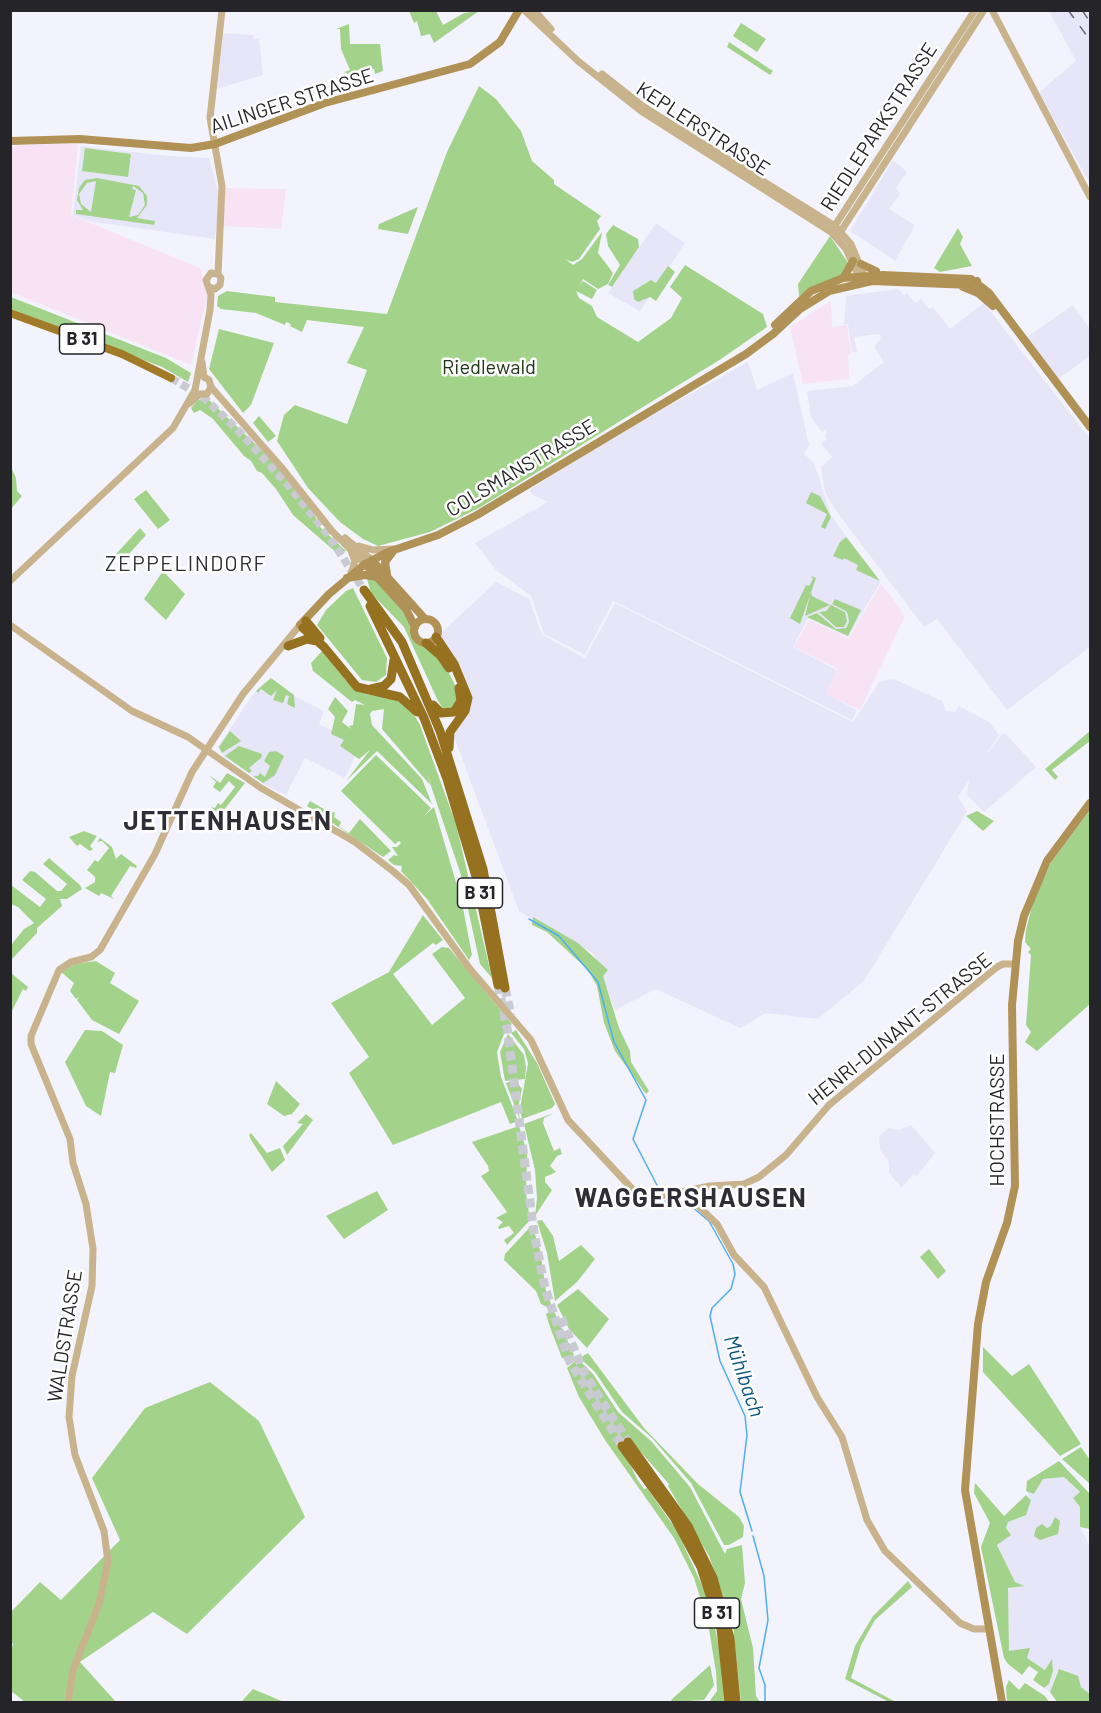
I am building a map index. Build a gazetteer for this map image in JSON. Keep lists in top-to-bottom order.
{
  "streets": {
    "highway": ["B 31"],
    "main road": ["AILINGER STRASSE", "COLSMANSTRASSE", "HOCHSTRASSE"],
    "street": [
      "RIEDLEPARKSTRASSE",
      "KEPLERSTRASSE",
      "HENRI-DUNANT-STRASSE",
      "WALDSTRASSE"
    ]
  },
  "crossings": [
    ["RIEDLEPARKSTRASSE", "KEPLERSTRASSE"],
    ["KEPLERSTRASSE", "COLSMANSTRASSE"],
    ["COLSMANSTRASSE", "HENRI-DUNANT-STRASSE"],
    ["COLSMANSTRASSE", "WALDSTRASSE"],
    ["HENRI-DUNANT-STRASSE", "HOCHSTRASSE"]
  ],
  "districts": ["ZEPPELINDORF", "JETTENHAUSEN", "WAGGERSHAUSEN"],
  "water": ["Mühlbach"],
  "parks": ["Riedlewald"]
}
